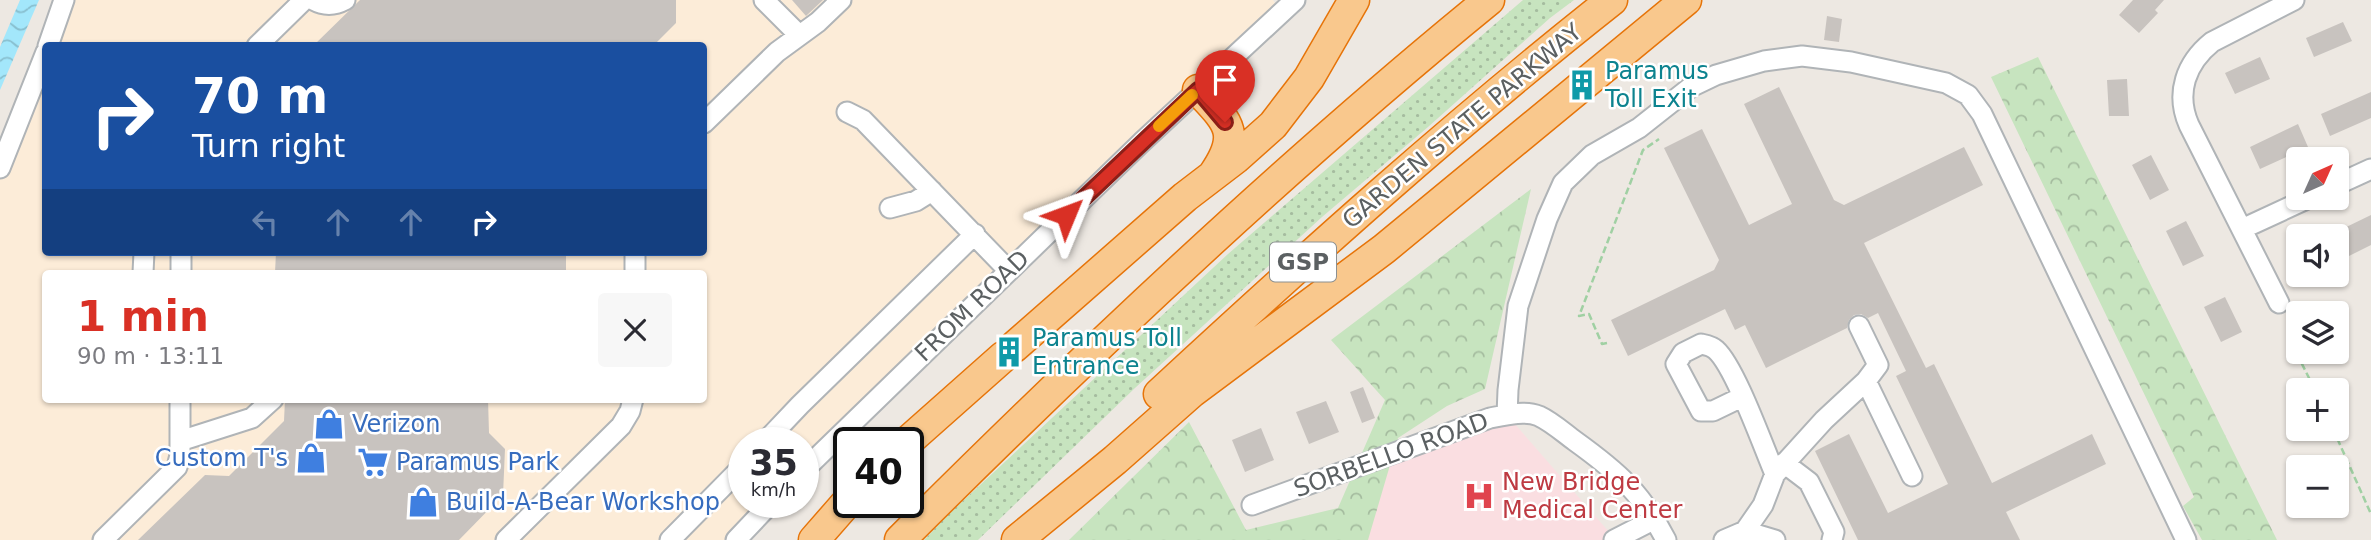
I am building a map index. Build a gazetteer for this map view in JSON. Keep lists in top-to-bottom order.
{
  "streets": {
    "highway": ["GARDEN STATE PARKWAY", "GSP"],
    "street": ["FROM ROAD", "SORBELLO ROAD"]
  },
  "places": {
    "building": ["Paramus Toll Exit", "Paramus Toll Entrance"],
    "shop": ["Verizon", "Custom T's", "Build-A-Bear Workshop"],
    "supermarket": ["Paramus Park"],
    "hospital": ["New Bridge Medical Center"]
  },
  "north": "top right",
  "page": {
    "turn": ["70 m", "Turn right"],
    "map_buttons": ["+", "−"],
    "heading": ["1 min", "90 m · 13:11"],
    "speed": "35 km/h",
    "limit": "40"
  }
}
